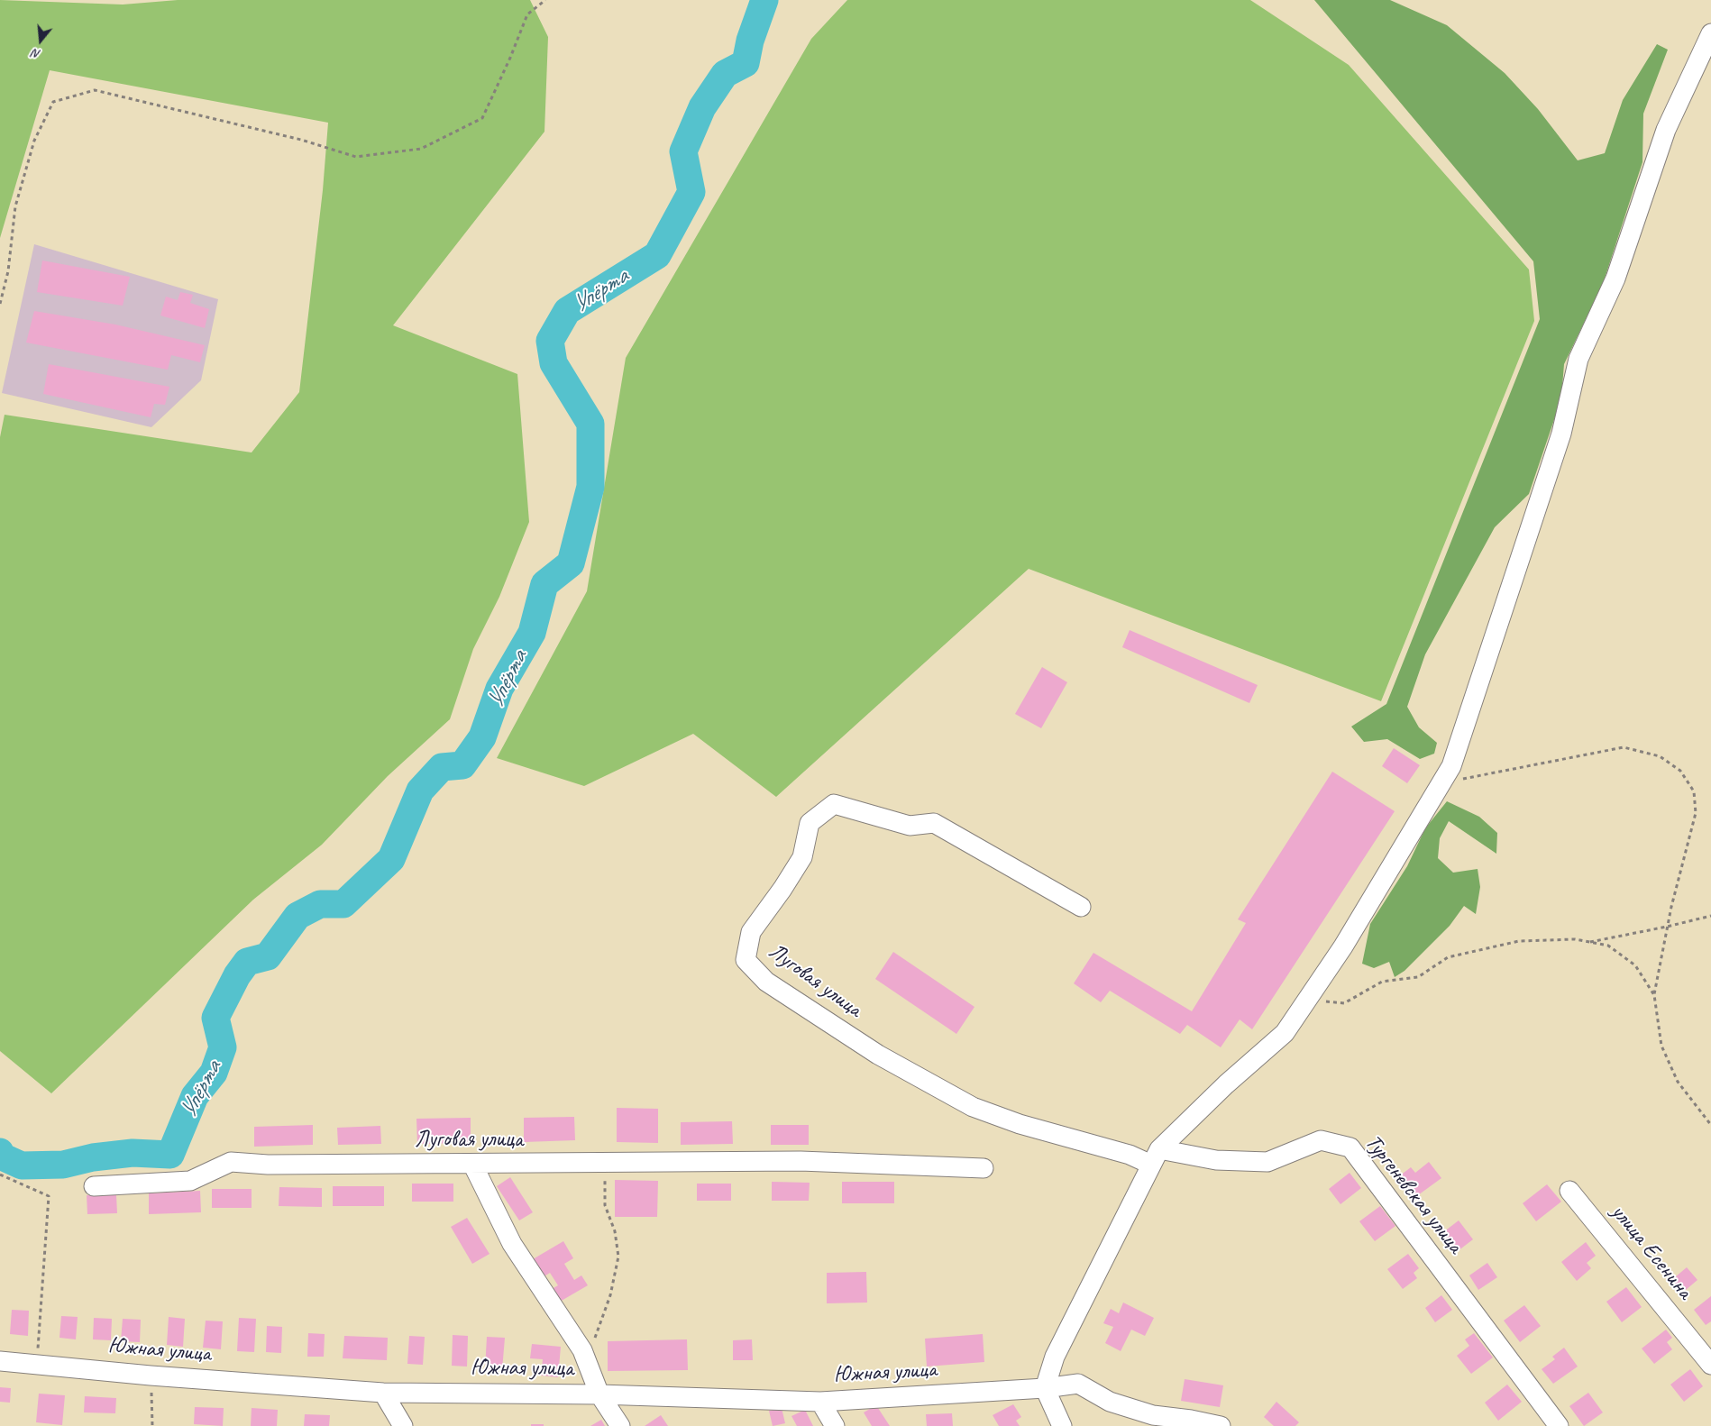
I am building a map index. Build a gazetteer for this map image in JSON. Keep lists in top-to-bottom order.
{
  "streets": {
    "street": [
      "Луговая улица",
      "Тургеневская улица",
      "улица Есенина",
      "Южная улица"
    ]
  },
  "crossings": [
    ["Луговая улица", "Тургеневская улица"]
  ],
  "water": ["Упёрта"],
  "north": "bottom"
}
